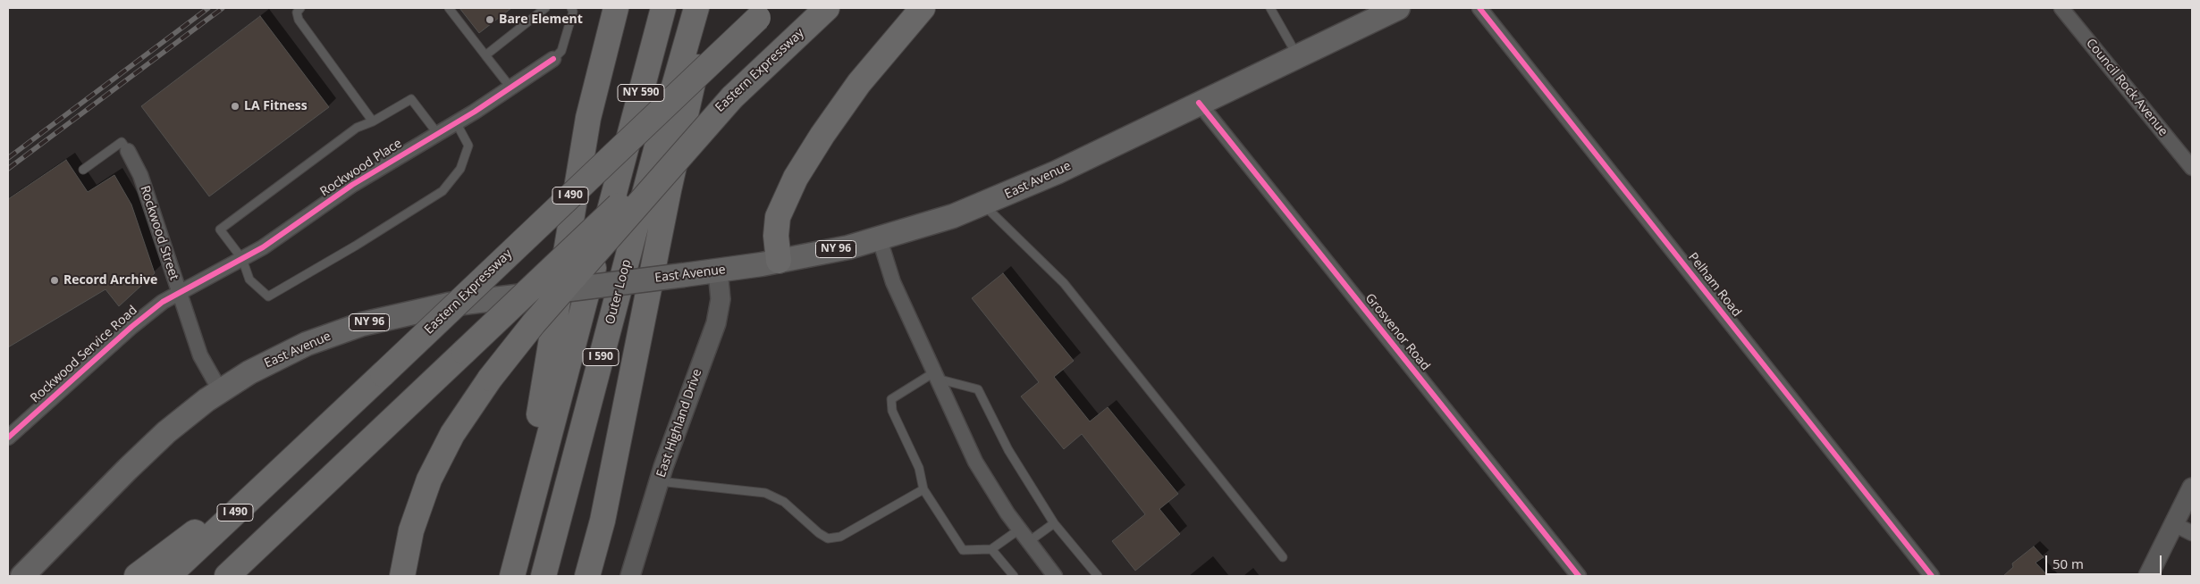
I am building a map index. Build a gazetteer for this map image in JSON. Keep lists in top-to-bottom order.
{
  "streets": {
    "highway": [
      "Eastern Expressway",
      "NY 590",
      "I 490",
      "Outer Loop",
      "I 590"
    ],
    "main road": ["East Avenue", "NY 96"],
    "street": [
      "Council Rock Avenue",
      "Rockwood Place",
      "Rockwood Street",
      "Pelham Road",
      "Grosvenor Road",
      "Rockwood Service Road",
      "East Highland Drive"
    ]
  },
  "crossings": [
    ["NY 590", "I 590"],
    ["Rockwood Place", "Rockwood Street"],
    ["Rockwood Place", "Rockwood Service Road"],
    ["East Avenue", "Rockwood Street"],
    ["East Avenue", "Grosvenor Road"],
    ["East Avenue", "East Highland Drive"],
    ["Rockwood Street", "Rockwood Service Road"]
  ],
  "places": ["Bare Element", "LA Fitness", "Record Archive"],
  "scale_bar": "50 m"
}
